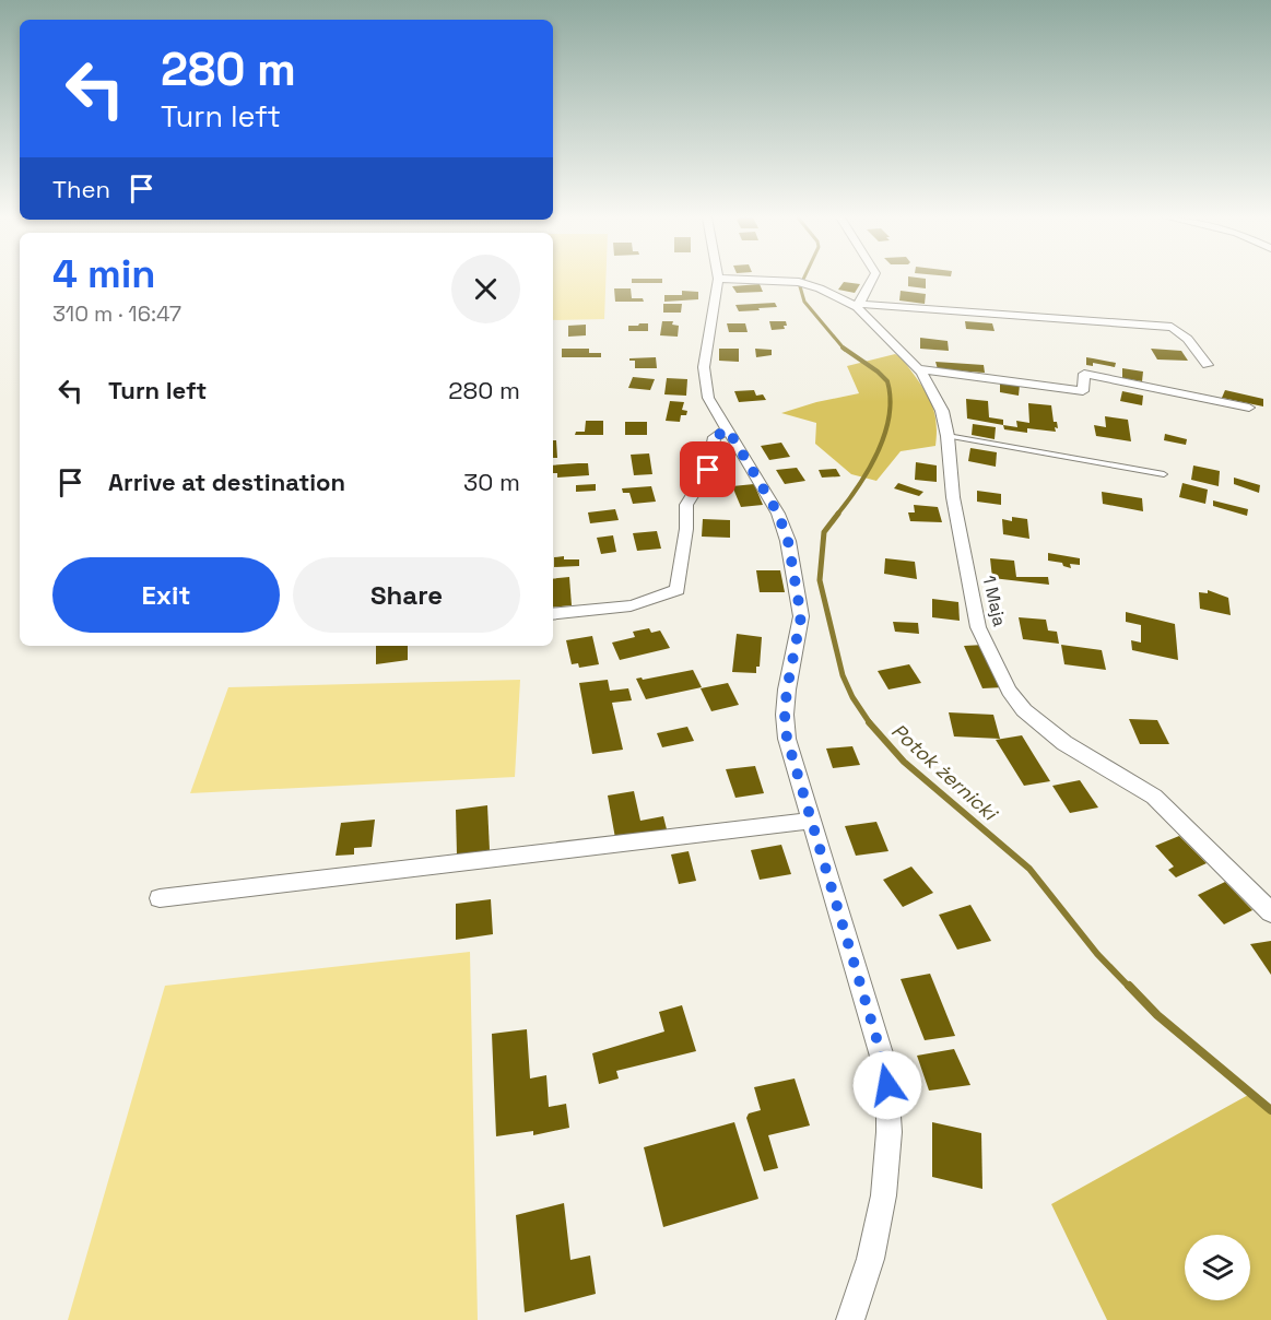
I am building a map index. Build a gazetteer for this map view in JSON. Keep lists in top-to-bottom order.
{
  "streets": {
    "street": ["1 Maja"]
  },
  "water": ["Potok żernicki"],
  "page": {
    "turn": ["280 m", "Turn left"],
    "then": "Then",
    "heading": ["4 min", "310 m · 16:47"],
    "list": [
      {
        "name": "Turn left",
        "value": "280 m"
      },
      {
        "name": "Arrive at destination",
        "value": "30 m"
      }
    ],
    "buttons": ["Exit", "Share"]
  }
}
